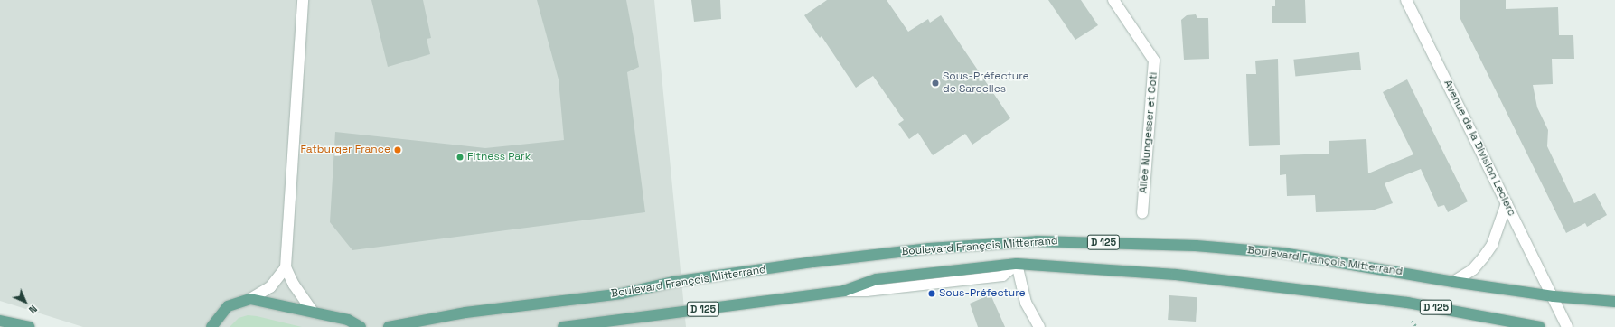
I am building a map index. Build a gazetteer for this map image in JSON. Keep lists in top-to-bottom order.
{
  "streets": {
    "main road": ["D 125", "Boulevard François Mitterrand"],
    "street": ["Allée Nungesser et Coti", "Avenue de la Division Leclerc"]
  },
  "crossings": [
    ["Avenue de la Division Leclerc", "Boulevard François Mitterrand"]
  ],
  "places": [
    "Sous-Préfecture de Sarcelles",
    "Fatburger France",
    "Fitness Park",
    "Sous-Préfecture"
  ],
  "north": "bottom right"
}
